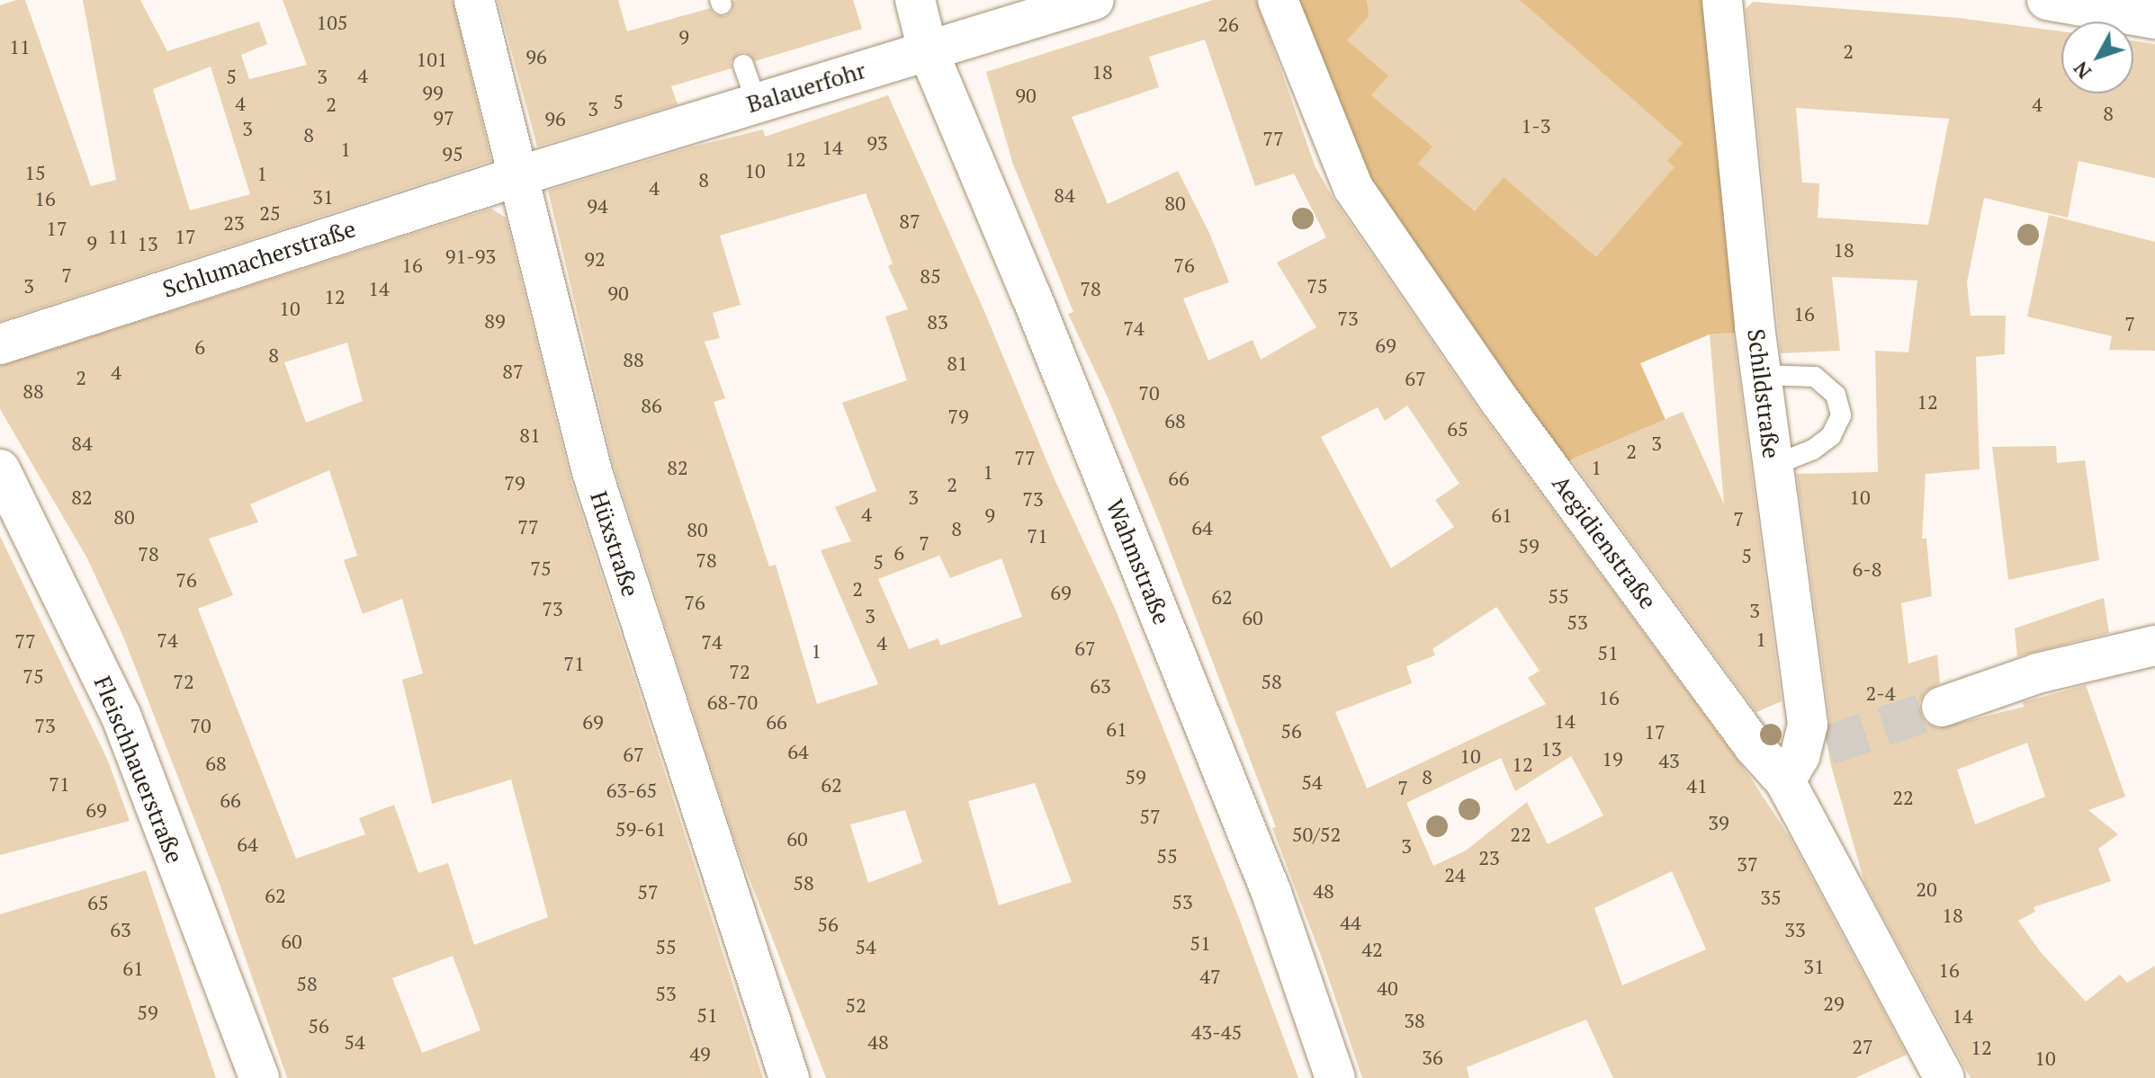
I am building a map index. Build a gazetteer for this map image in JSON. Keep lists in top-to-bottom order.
{
  "streets": {
    "street": [
      "Balauerfohr",
      "Schlumacherstraße",
      "Schildstraße",
      "Aegidienstraße",
      "Hüxstraße",
      "Wahmstraße",
      "Fleischhauerstraße"
    ]
  },
  "crossings": [
    ["Balauerfohr", "Schlumacherstraße"],
    ["Balauerfohr", "Hüxstraße"],
    ["Balauerfohr", "Wahmstraße"],
    ["Schlumacherstraße", "Hüxstraße"],
    ["Schildstraße", "Aegidienstraße"]
  ],
  "house_numbers": [
    "105",
    "26",
    "9",
    "11",
    "2",
    "96",
    "101",
    "18",
    "4",
    "5",
    "3",
    "99",
    "90",
    "5",
    "4",
    "2",
    "4",
    "3",
    "8",
    "97",
    "96",
    "1-3",
    "3",
    "8",
    "77",
    "93",
    "14",
    "1",
    "95",
    "12",
    "10",
    "15",
    "1",
    "8",
    "4",
    "84",
    "31",
    "16",
    "80",
    "94",
    "25",
    "87",
    "23",
    "17",
    "11",
    "17",
    "9",
    "13",
    "18",
    "91-93",
    "92",
    "16",
    "76",
    "7",
    "85",
    "3",
    "75",
    "14",
    "78",
    "90",
    "12",
    "10",
    "16",
    "73",
    "89",
    "83",
    "7",
    "74",
    "69",
    "6",
    "8",
    "88",
    "81",
    "87",
    "4",
    "2",
    "67",
    "88",
    "70",
    "12",
    "86",
    "79",
    "68",
    "65",
    "81",
    "84",
    "3",
    "2",
    "77",
    "82",
    "1",
    "1",
    "66",
    "79",
    "2",
    "82",
    "3",
    "10",
    "73",
    "4",
    "9",
    "61",
    "80",
    "7",
    "77",
    "64",
    "8",
    "80",
    "71",
    "7",
    "59",
    "6",
    "78",
    "5",
    "78",
    "5",
    "75",
    "6-8",
    "76",
    "2",
    "69",
    "55",
    "62",
    "76",
    "73",
    "3",
    "3",
    "60",
    "53",
    "1",
    "74",
    "77",
    "74",
    "4",
    "67",
    "1",
    "51",
    "71",
    "72",
    "75",
    "72",
    "58",
    "63",
    "2-4",
    "16",
    "68-70",
    "14",
    "69",
    "66",
    "73",
    "70",
    "61",
    "56",
    "17",
    "13",
    "64",
    "67",
    "10",
    "19",
    "43",
    "68",
    "12",
    "59",
    "8",
    "54",
    "71",
    "62",
    "41",
    "7",
    "63-65",
    "22",
    "66",
    "69",
    "57",
    "39",
    "59-61",
    "50/52",
    "22",
    "60",
    "64",
    "3",
    "55",
    "23",
    "37",
    "24",
    "58",
    "20",
    "48",
    "57",
    "62",
    "35",
    "53",
    "65",
    "18",
    "44",
    "56",
    "63",
    "33",
    "60",
    "51",
    "55",
    "54",
    "42",
    "31",
    "61",
    "16",
    "47",
    "58",
    "40",
    "53",
    "29",
    "52",
    "59",
    "51",
    "14",
    "38",
    "56",
    "43-45",
    "54",
    "48",
    "27",
    "12",
    "49",
    "36",
    "10"
  ],
  "north": "bottom left"
}
